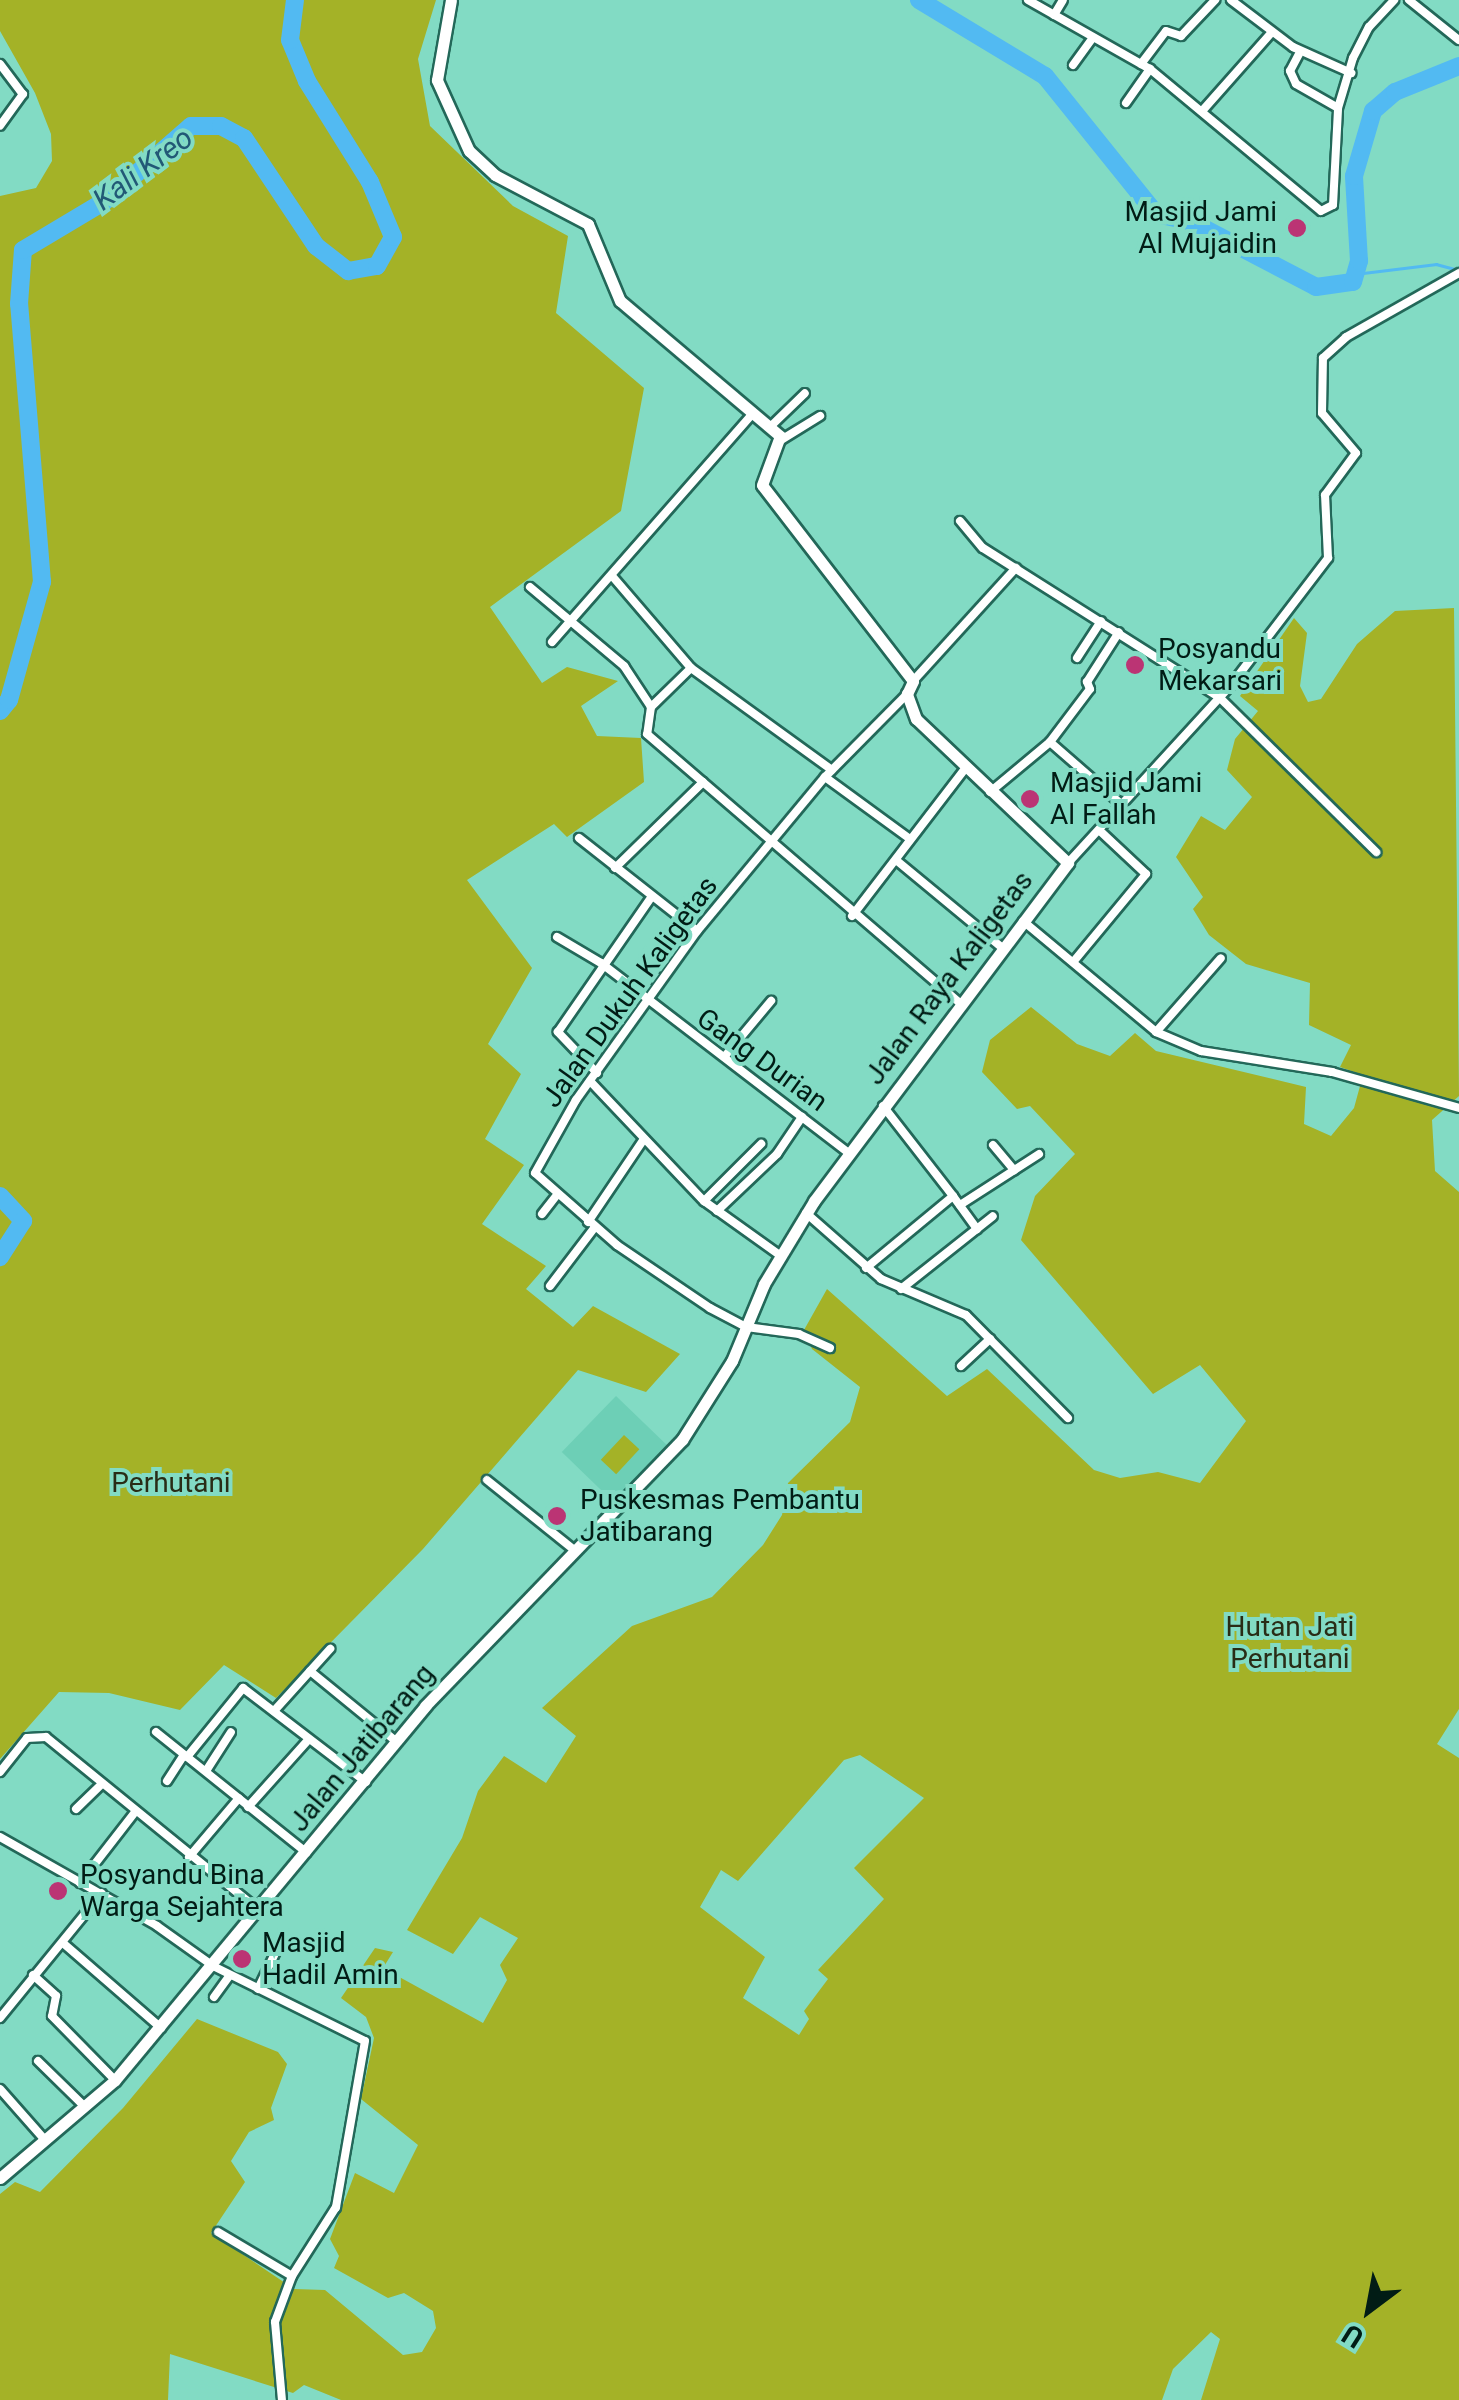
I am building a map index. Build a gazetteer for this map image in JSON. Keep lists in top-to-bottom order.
{
  "streets": {
    "main road": ["Jalan Raya Kaligetas", "Jalan Jatibarang"],
    "street": ["Jalan Dukuh Kaligetas", "Gang Durian"]
  },
  "crossings": [
    ["Jalan Raya Kaligetas", "Jalan Dukuh Kaligetas"],
    ["Jalan Raya Kaligetas", "Gang Durian"],
    ["Jalan Raya Kaligetas", "Jalan Jatibarang"],
    ["Jalan Dukuh Kaligetas", "Gang Durian"]
  ],
  "water": ["Kali Kreo"],
  "parks": ["Perhutani", "Hutan Jati Perhutani"],
  "places": [
    "Masjid Jami Al Mujaidin",
    "Posyandu Mekarsari",
    "Masjid Jami Al Fallah",
    "Puskesmas Pembantu Jatibarang",
    "Posyandu Bina Warga Sejahtera",
    "Masjid Hadil Amin"
  ],
  "north": "bottom left"
}
